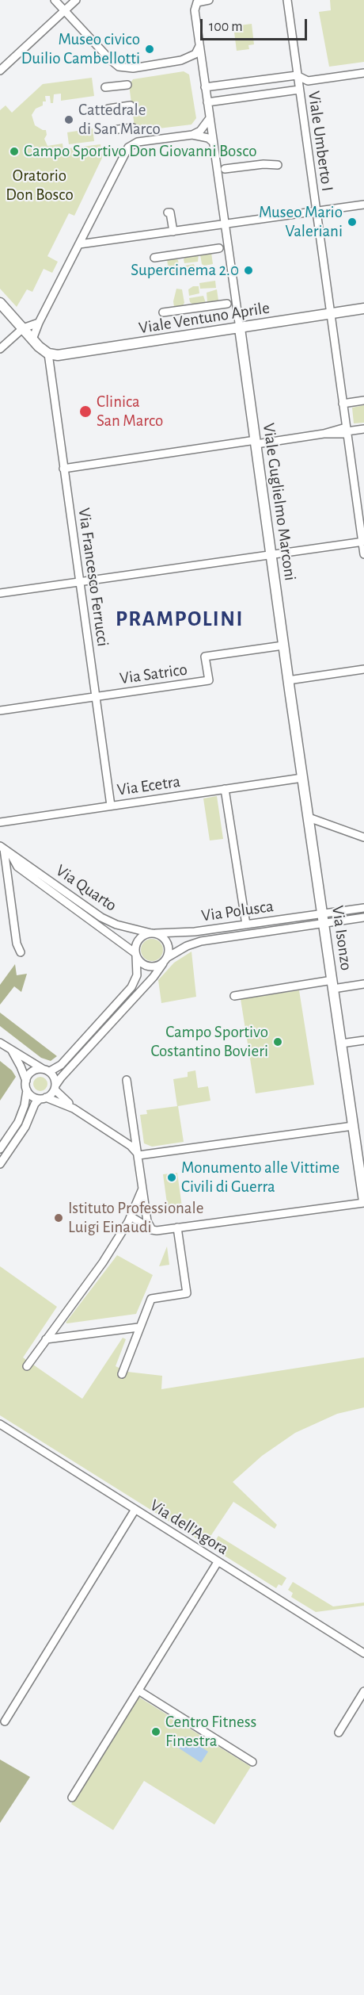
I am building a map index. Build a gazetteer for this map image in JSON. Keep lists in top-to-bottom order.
{
  "streets": {
    "main road": ["Viale Ventuno Aprile", "Viale Guglielmo Marconi", "Via Isonzo"],
    "street": [
      "Viale Umberto I",
      "Via Francesco Ferrucci",
      "Via Satrico",
      "Via Ecetra",
      "Via Quarto",
      "Via Polusca",
      "Via dell'Agora"
    ]
  },
  "crossings": [
    ["Viale Umberto I", "Viale Ventuno Aprile"],
    ["Viale Ventuno Aprile", "Viale Guglielmo Marconi"],
    ["Viale Ventuno Aprile", "Via Francesco Ferrucci"],
    ["Viale Guglielmo Marconi", "Via Satrico"],
    ["Viale Guglielmo Marconi", "Via Isonzo"],
    ["Via Francesco Ferrucci", "Via Satrico"],
    ["Via Francesco Ferrucci", "Via Ecetra"],
    ["Via Ecetra", "Via Isonzo"],
    ["Via Quarto", "Via Polusca"],
    ["Via Polusca", "Via Isonzo"]
  ],
  "districts": ["PRAMPOLINI"],
  "parks": ["Oratorio Don Bosco"],
  "places": [
    "Museo civico Duilio Cambellotti",
    "Cattedrale di San Marco",
    "Campo Sportivo Don Giovanni Bosco",
    "Museo Mario Valeriani",
    "Supercinema 2.0",
    "Clinica San Marco",
    "Campo Sportivo Costantino Bovieri",
    "Monumento alle Vittime Civili di Guerra",
    "Istituto Professionale Luigi Einaudi",
    "Centro Fitness Finestra"
  ],
  "scale_bar": "100 m"
}
